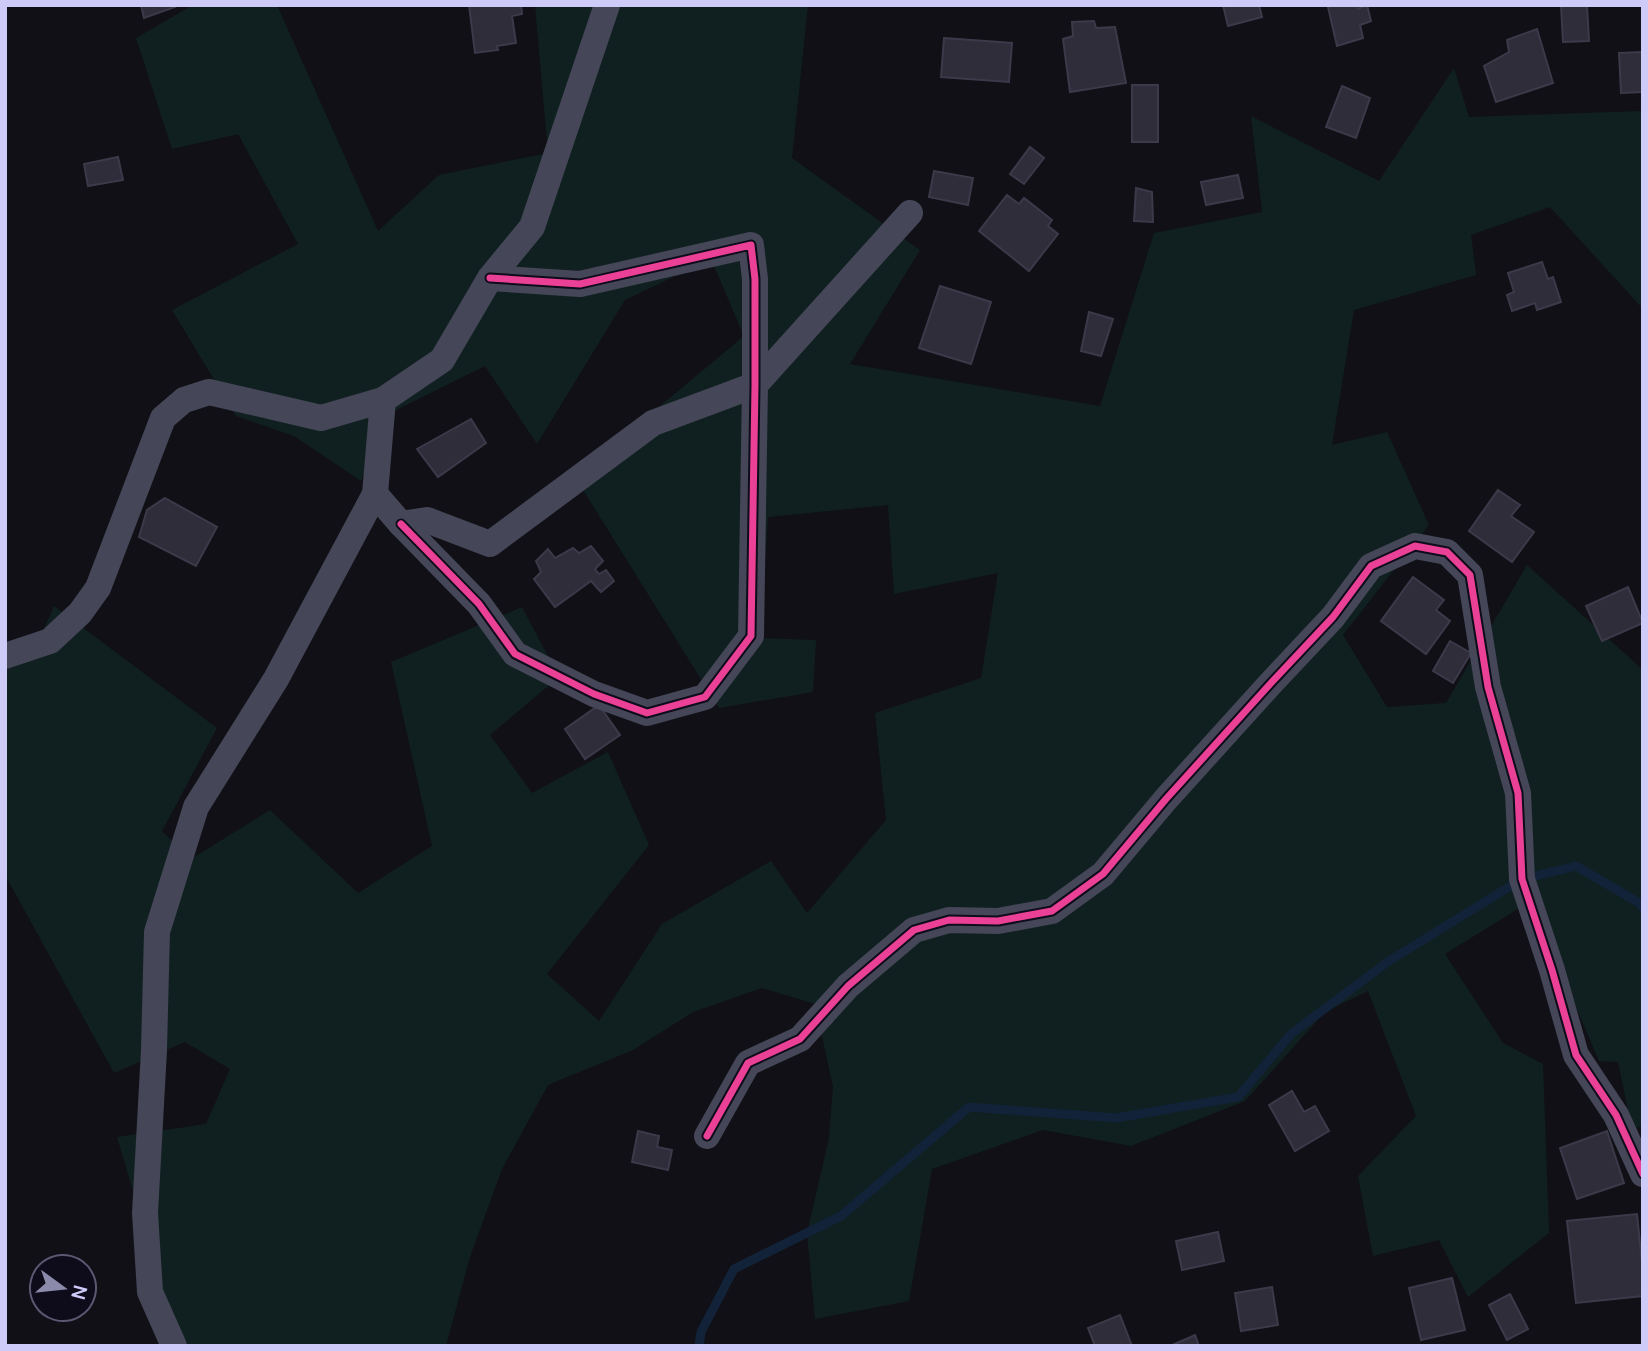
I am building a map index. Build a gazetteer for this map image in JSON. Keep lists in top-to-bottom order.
{
  "north": "right"
}
